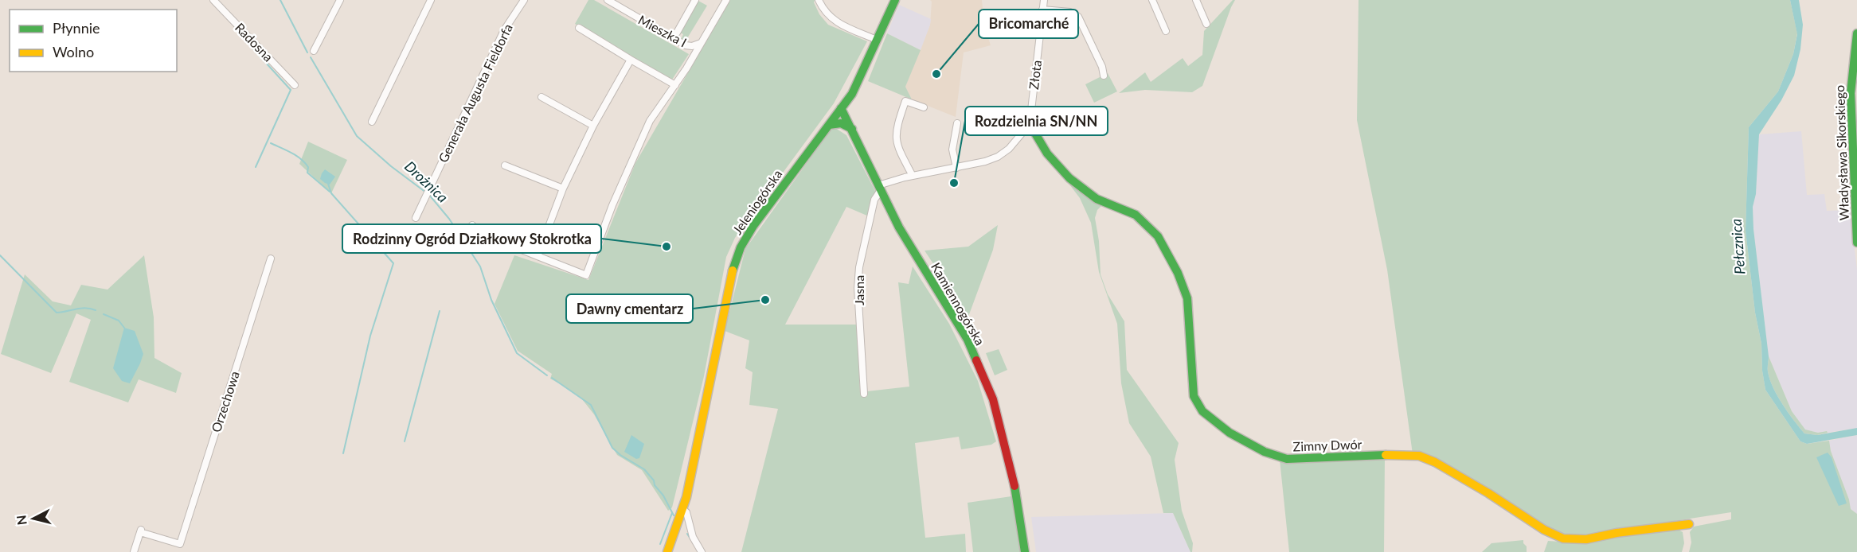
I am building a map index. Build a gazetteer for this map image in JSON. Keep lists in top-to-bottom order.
{
  "streets": {
    "street": [
      "Mieszka I",
      "Radosna",
      "Złota",
      "Generała Augusta Fieldorfa",
      "Władysława Sikorskiego",
      "Jeleniogórska",
      "Jasna",
      "Kamiennogórska",
      "Orzechowa",
      "Zimny Dwór"
    ]
  },
  "crossings": [
    ["Złota", "Zimny Dwór"],
    ["Jeleniogórska", "Kamiennogórska"],
    ["Jasna", "Kamiennogórska"]
  ],
  "water": ["Drożnica", "Pełcznica"],
  "places": [
    "Bricomarché",
    "Rozdzielnia SN/NN",
    "Rodzinny Ogród Działkowy Stokrotka",
    "Dawny cmentarz"
  ],
  "legend": ["Płynnie", "Wolno"],
  "north": "left"
}
